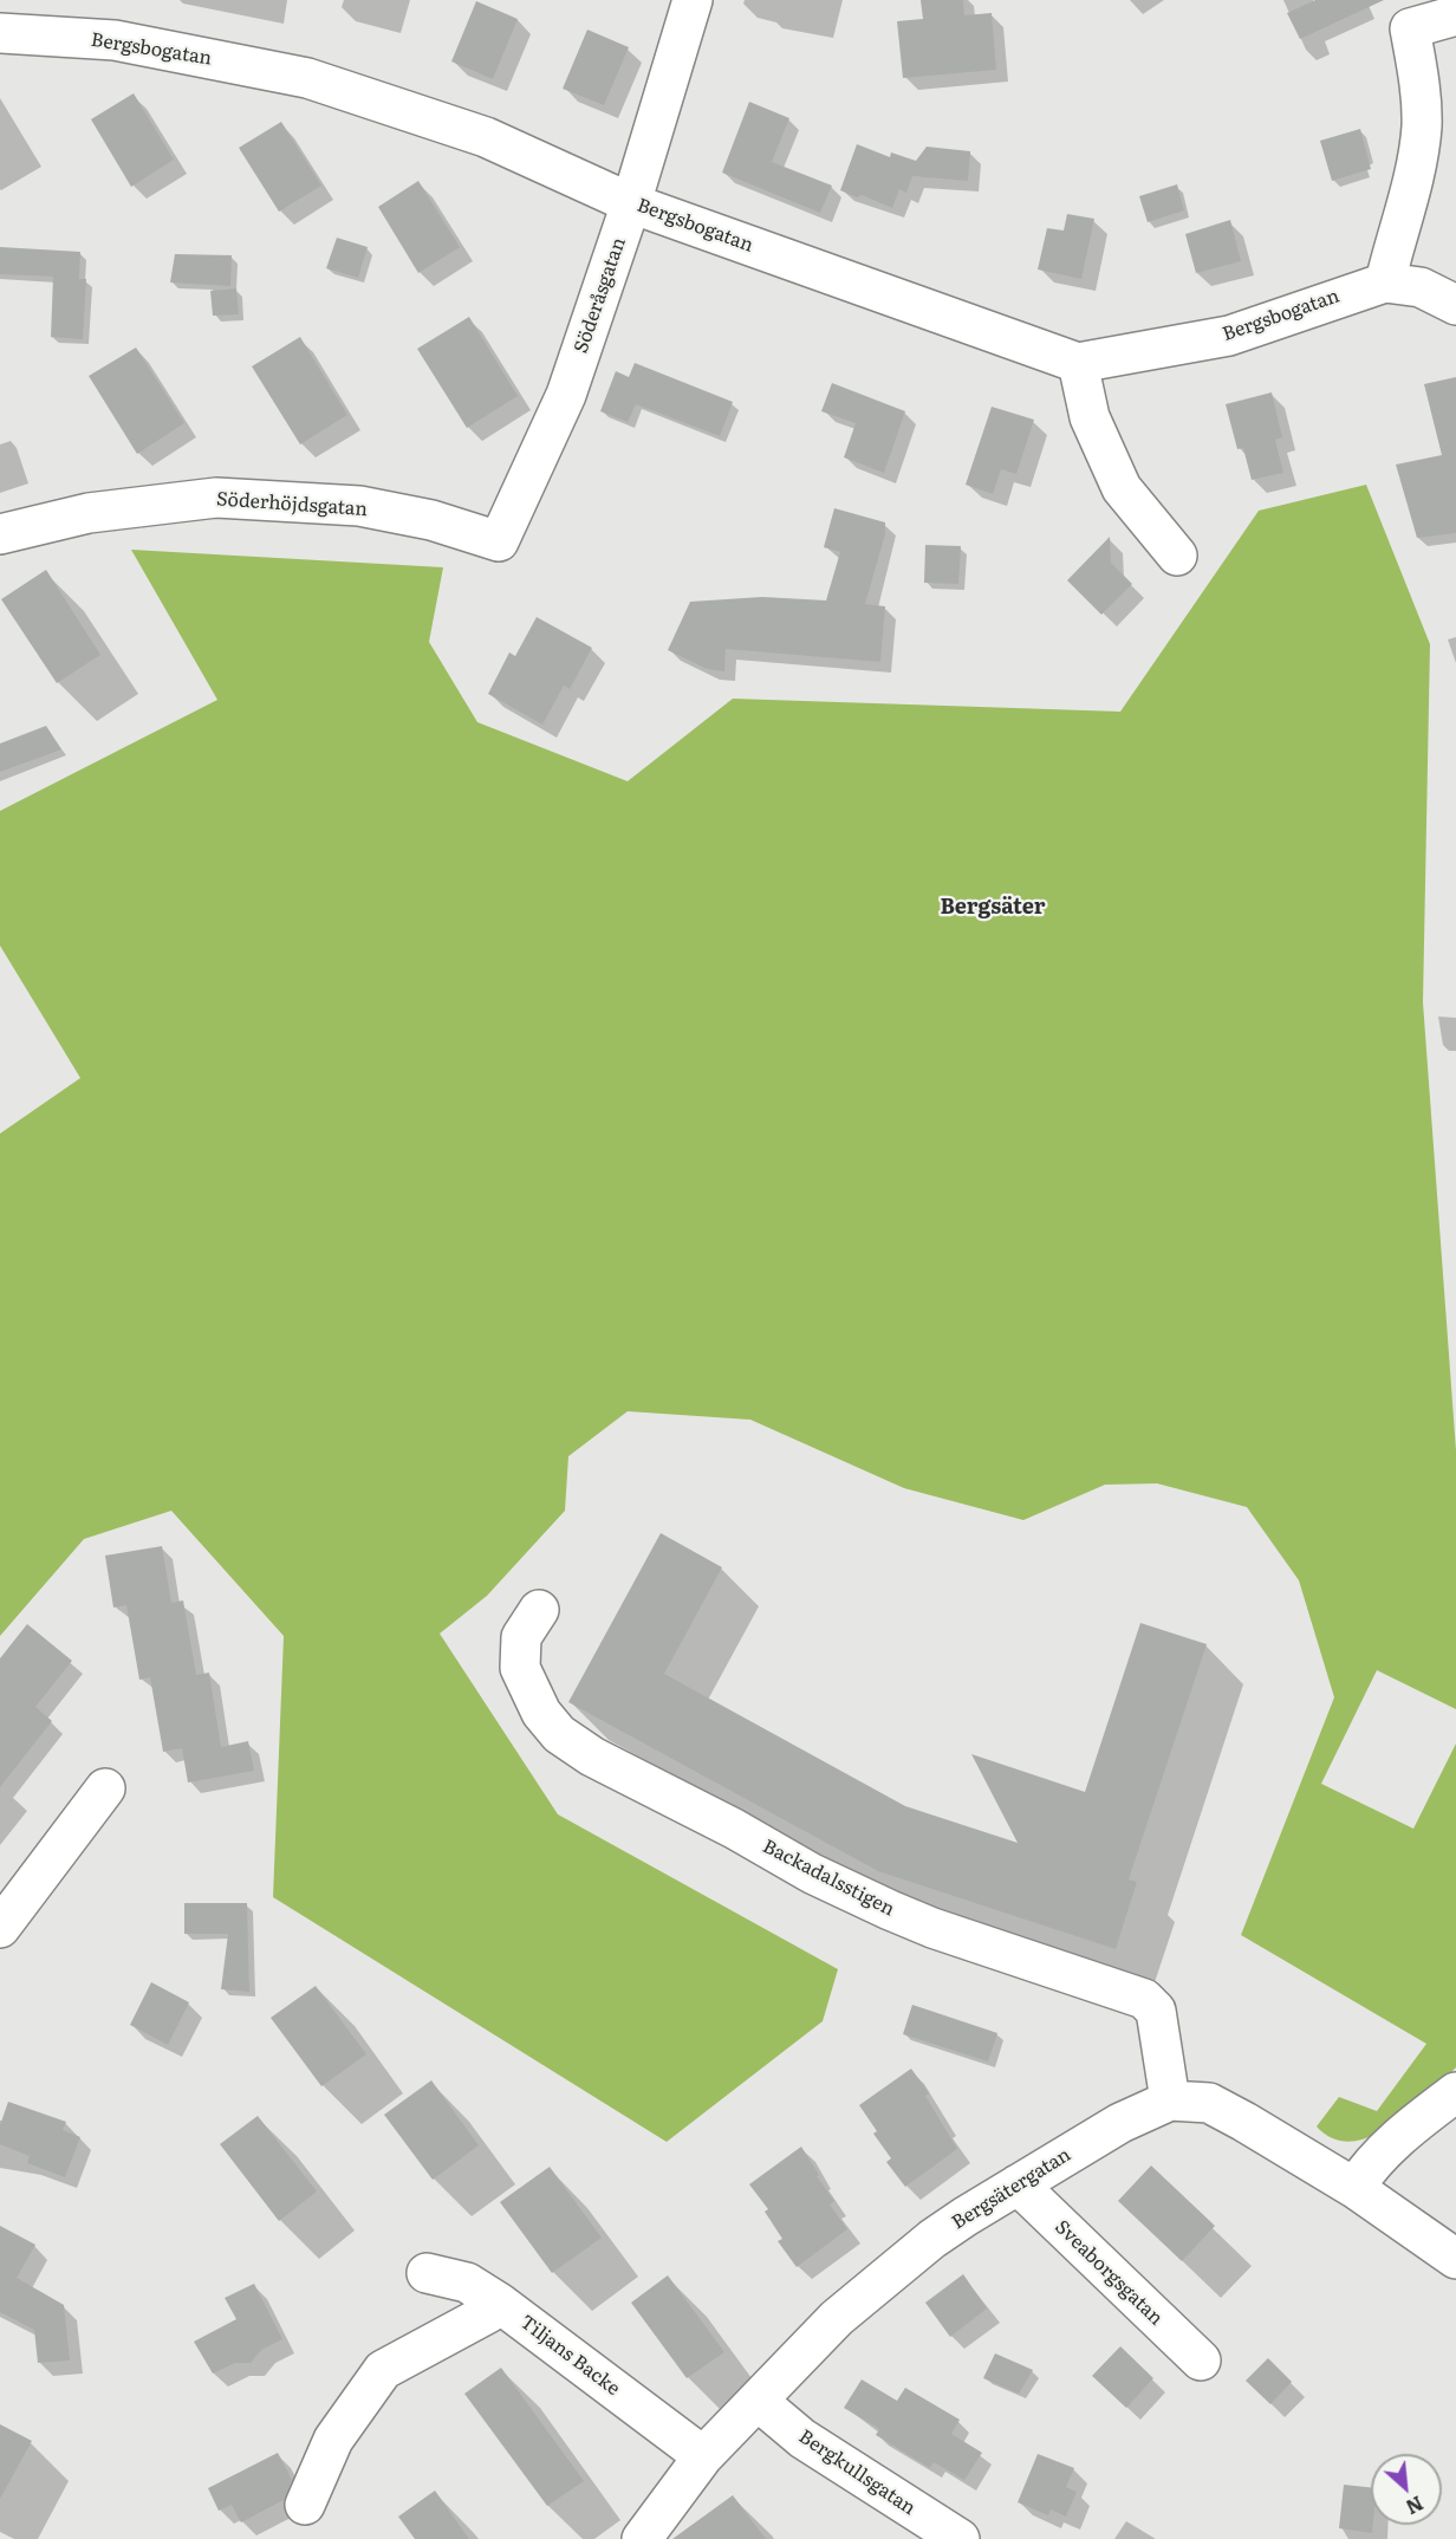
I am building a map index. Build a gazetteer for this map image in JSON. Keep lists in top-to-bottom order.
{
  "streets": {
    "street": [
      "Bergsbogatan",
      "Söderåsgatan",
      "Söderhöjdsgatan",
      "Backadalsstigen",
      "Bergsätergatan",
      "Sveaborgsgatan",
      "Tiljans Backe",
      "Bergkullsgatan"
    ]
  },
  "crossings": [
    ["Bergsbogatan", "Söderåsgatan"],
    ["Söderåsgatan", "Söderhöjdsgatan"],
    ["Backadalsstigen", "Bergsätergatan"],
    ["Bergsätergatan", "Sveaborgsgatan"],
    ["Bergsätergatan", "Tiljans Backe"],
    ["Bergsätergatan", "Bergkullsgatan"]
  ],
  "districts": ["Bergsäter"],
  "north": "bottom right"
}
